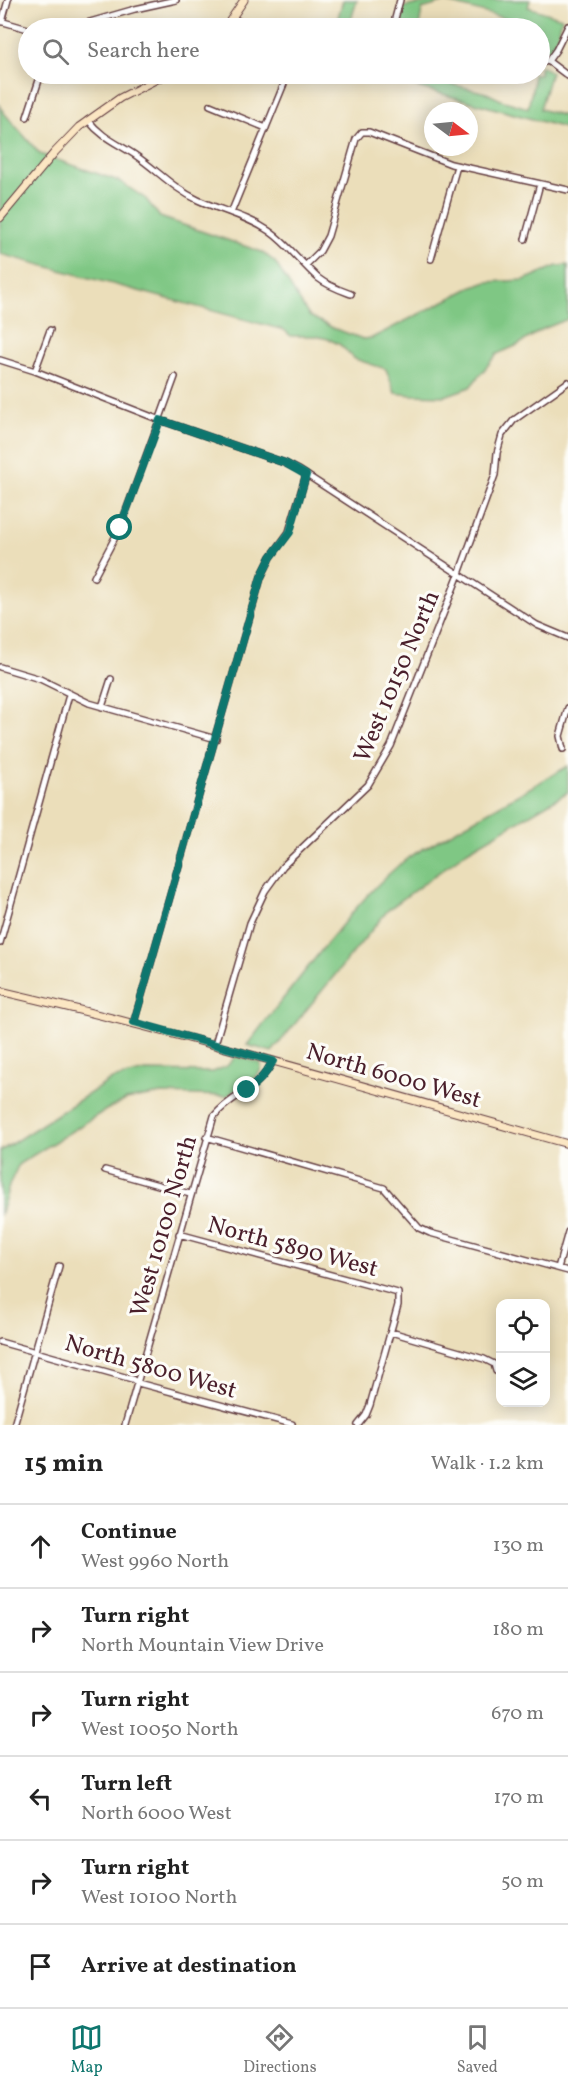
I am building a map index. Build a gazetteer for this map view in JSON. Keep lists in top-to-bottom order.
{
  "streets": {
    "street": [
      "West 10150 North",
      "North 6000 West",
      "West 10100 North",
      "North 5890 West",
      "North 5800 West"
    ]
  },
  "crossings": [
    ["West 10150 North", "North 6000 West"],
    ["North 6000 West", "West 10100 North"],
    ["West 10100 North", "North 5890 West"],
    ["West 10100 North", "North 5800 West"]
  ],
  "north": "right",
  "page": {
    "search": "Search here",
    "heading": ["15 min", "Walk · 1.2 km"],
    "list": [
      ["Continue", "West 9960 North", "130 m"],
      ["Turn right", "North Mountain View Drive", "180 m"],
      ["Turn right", "West 10050 North", "670 m"],
      ["Turn left", "North 6000 West", "170 m"],
      ["Turn right", "West 10100 North", "50 m"],
      "Arrive at destination"
    ],
    "nav": ["Map", "Directions", "Saved"]
  }
}
